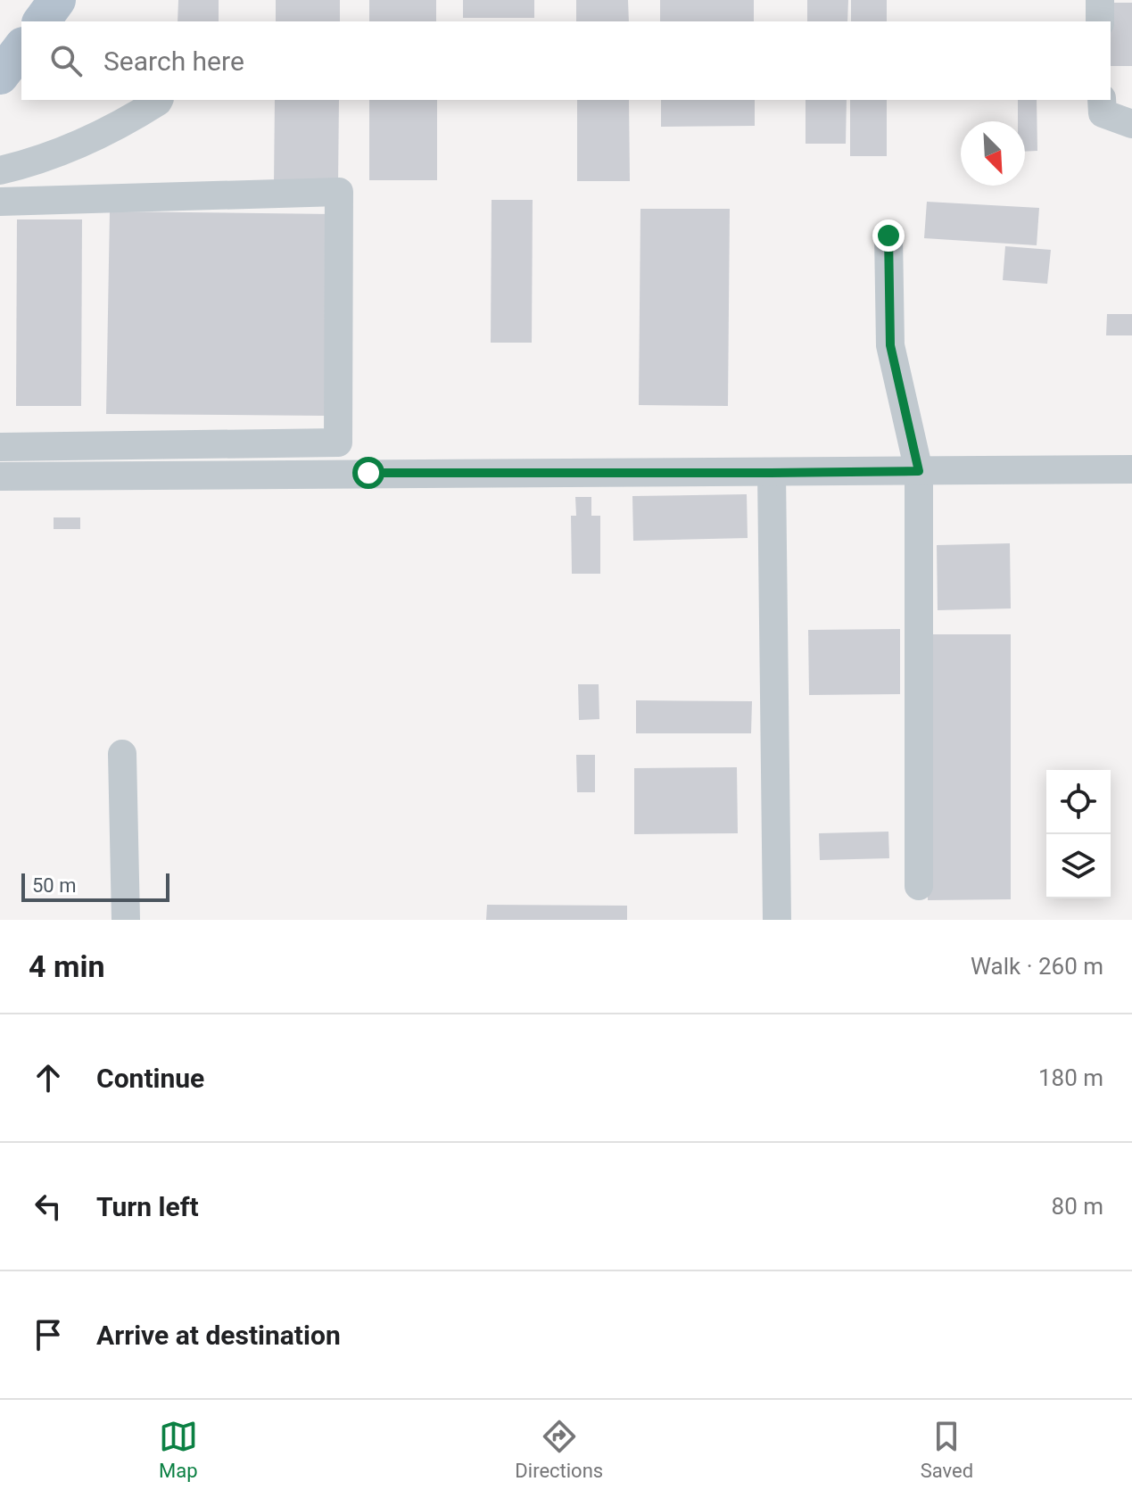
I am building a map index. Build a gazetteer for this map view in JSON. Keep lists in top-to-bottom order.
{
  "scale_bar": "50 m",
  "north": "bottom right",
  "page": {
    "search": "Search here",
    "scale": "50 m",
    "heading": ["4 min", "Walk · 260 m"],
    "list": [
      ["Continue", "180 m"],
      ["Turn left", "80 m"],
      "Arrive at destination"
    ],
    "nav": ["Map", "Directions", "Saved"]
  }
}
